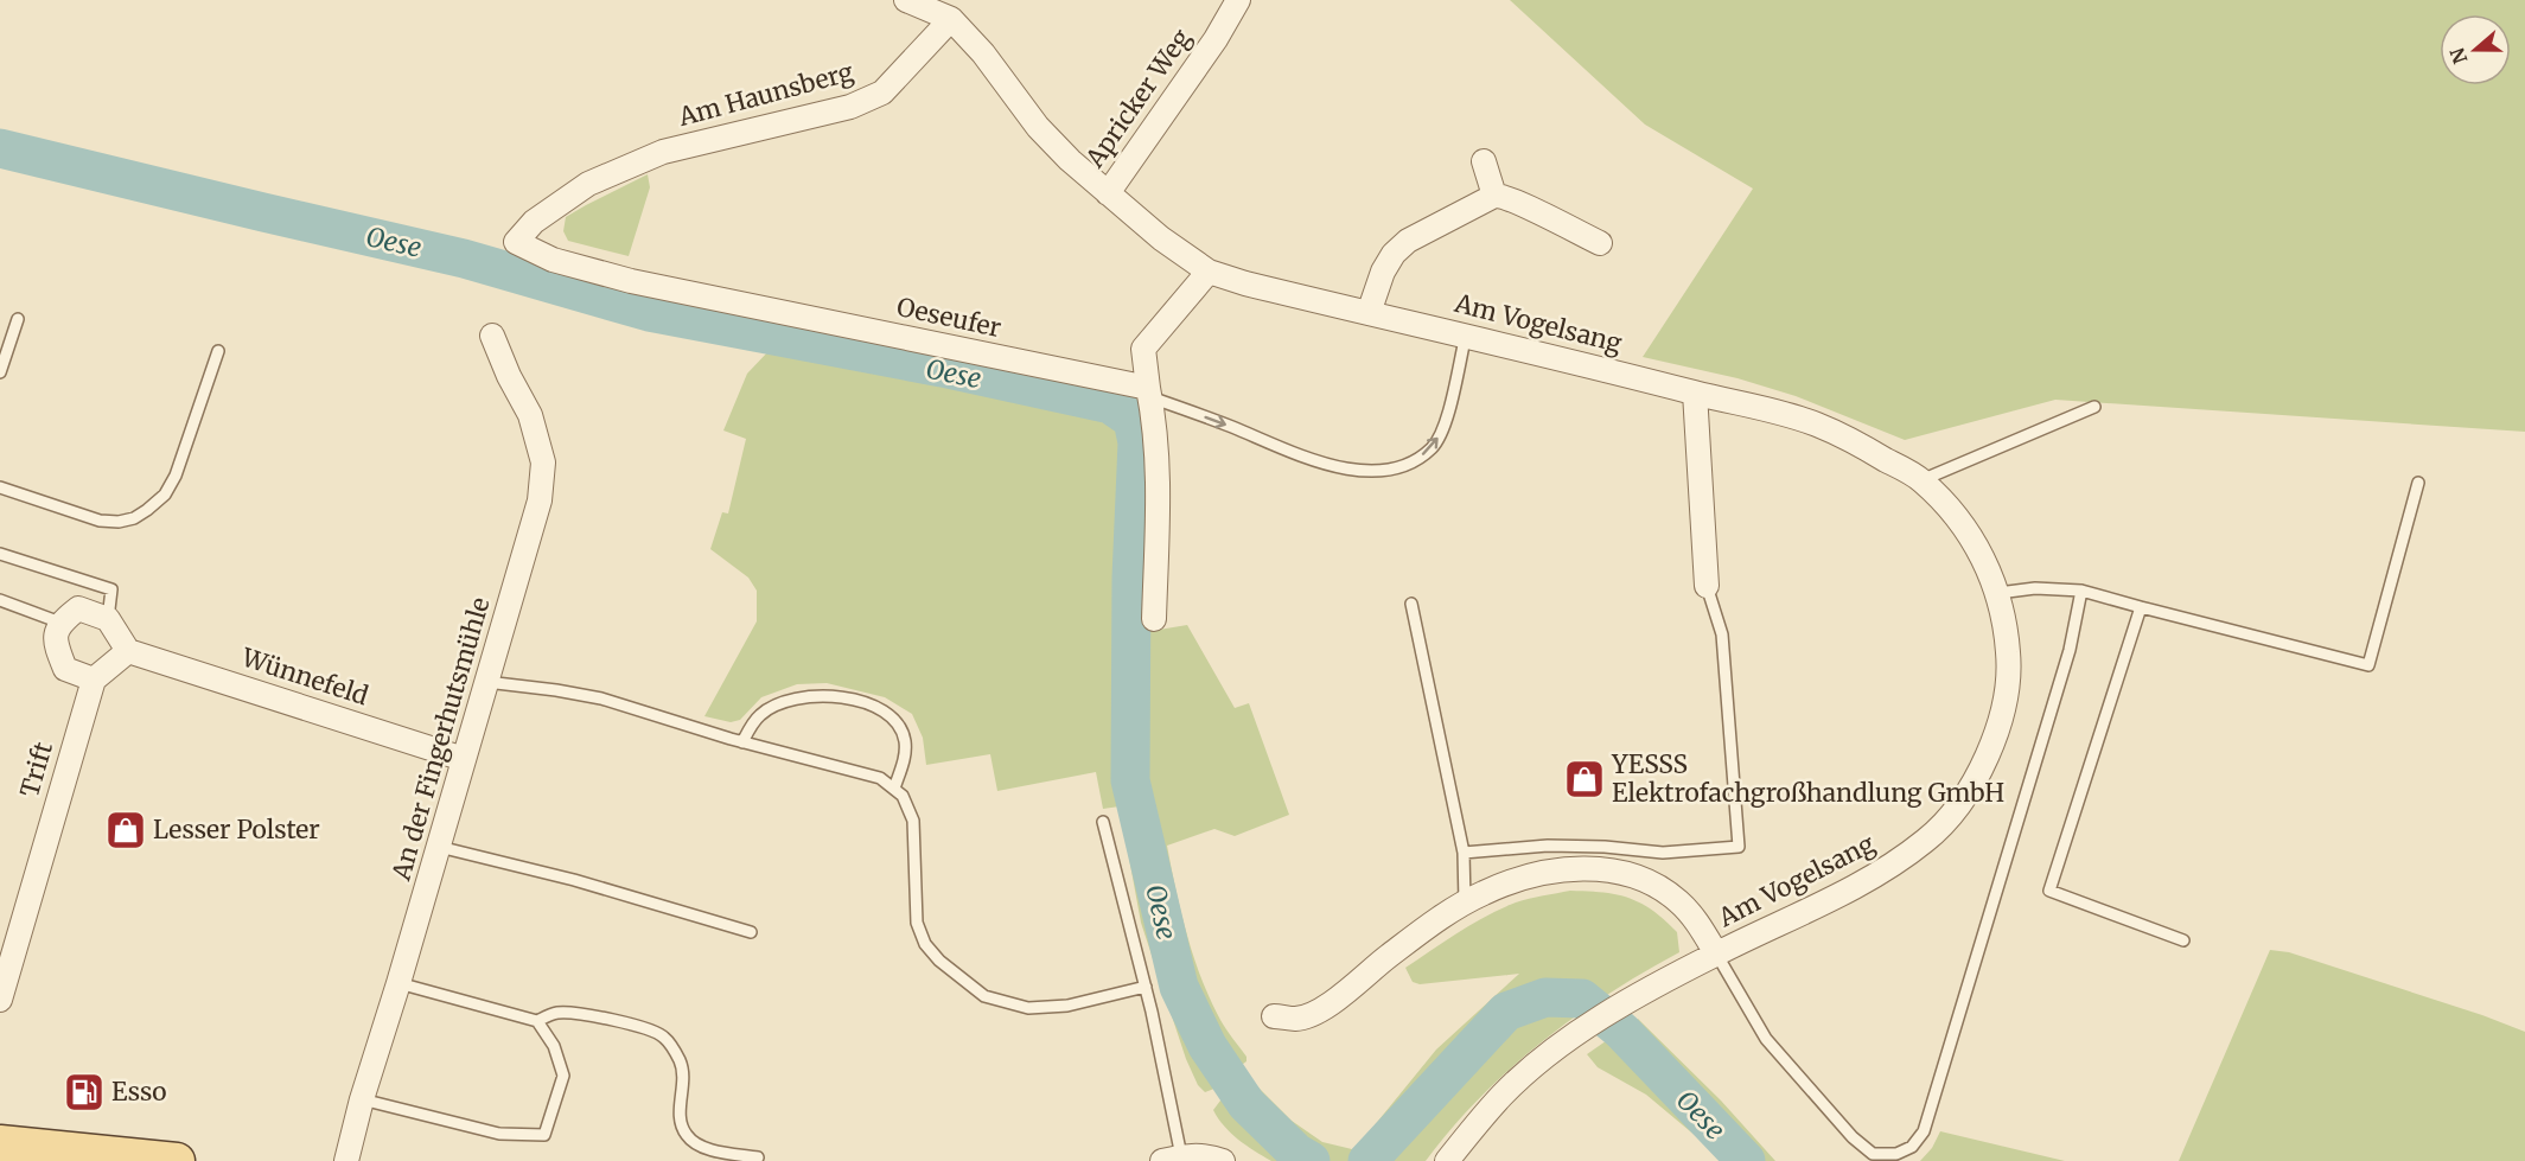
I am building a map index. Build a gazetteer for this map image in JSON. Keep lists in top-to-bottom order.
{
  "streets": {
    "street": [
      "Am Haunsberg",
      "Apricker Weg",
      "Oeseufer",
      "Am Vogelsang",
      "Wünnefeld",
      "An der Fingerhutsmühle",
      "Trift"
    ]
  },
  "crossings": [
    ["Am Haunsberg", "Oeseufer"],
    ["Wünnefeld", "An der Fingerhutsmühle"],
    ["Wünnefeld", "Trift"]
  ],
  "water": ["Oese"],
  "places": {
    "shop": ["YESSS Elektrofachgroßhandlung GmbH", "Lesser Polster"],
    "fuel station": ["Esso"]
  },
  "north": "left"
}
